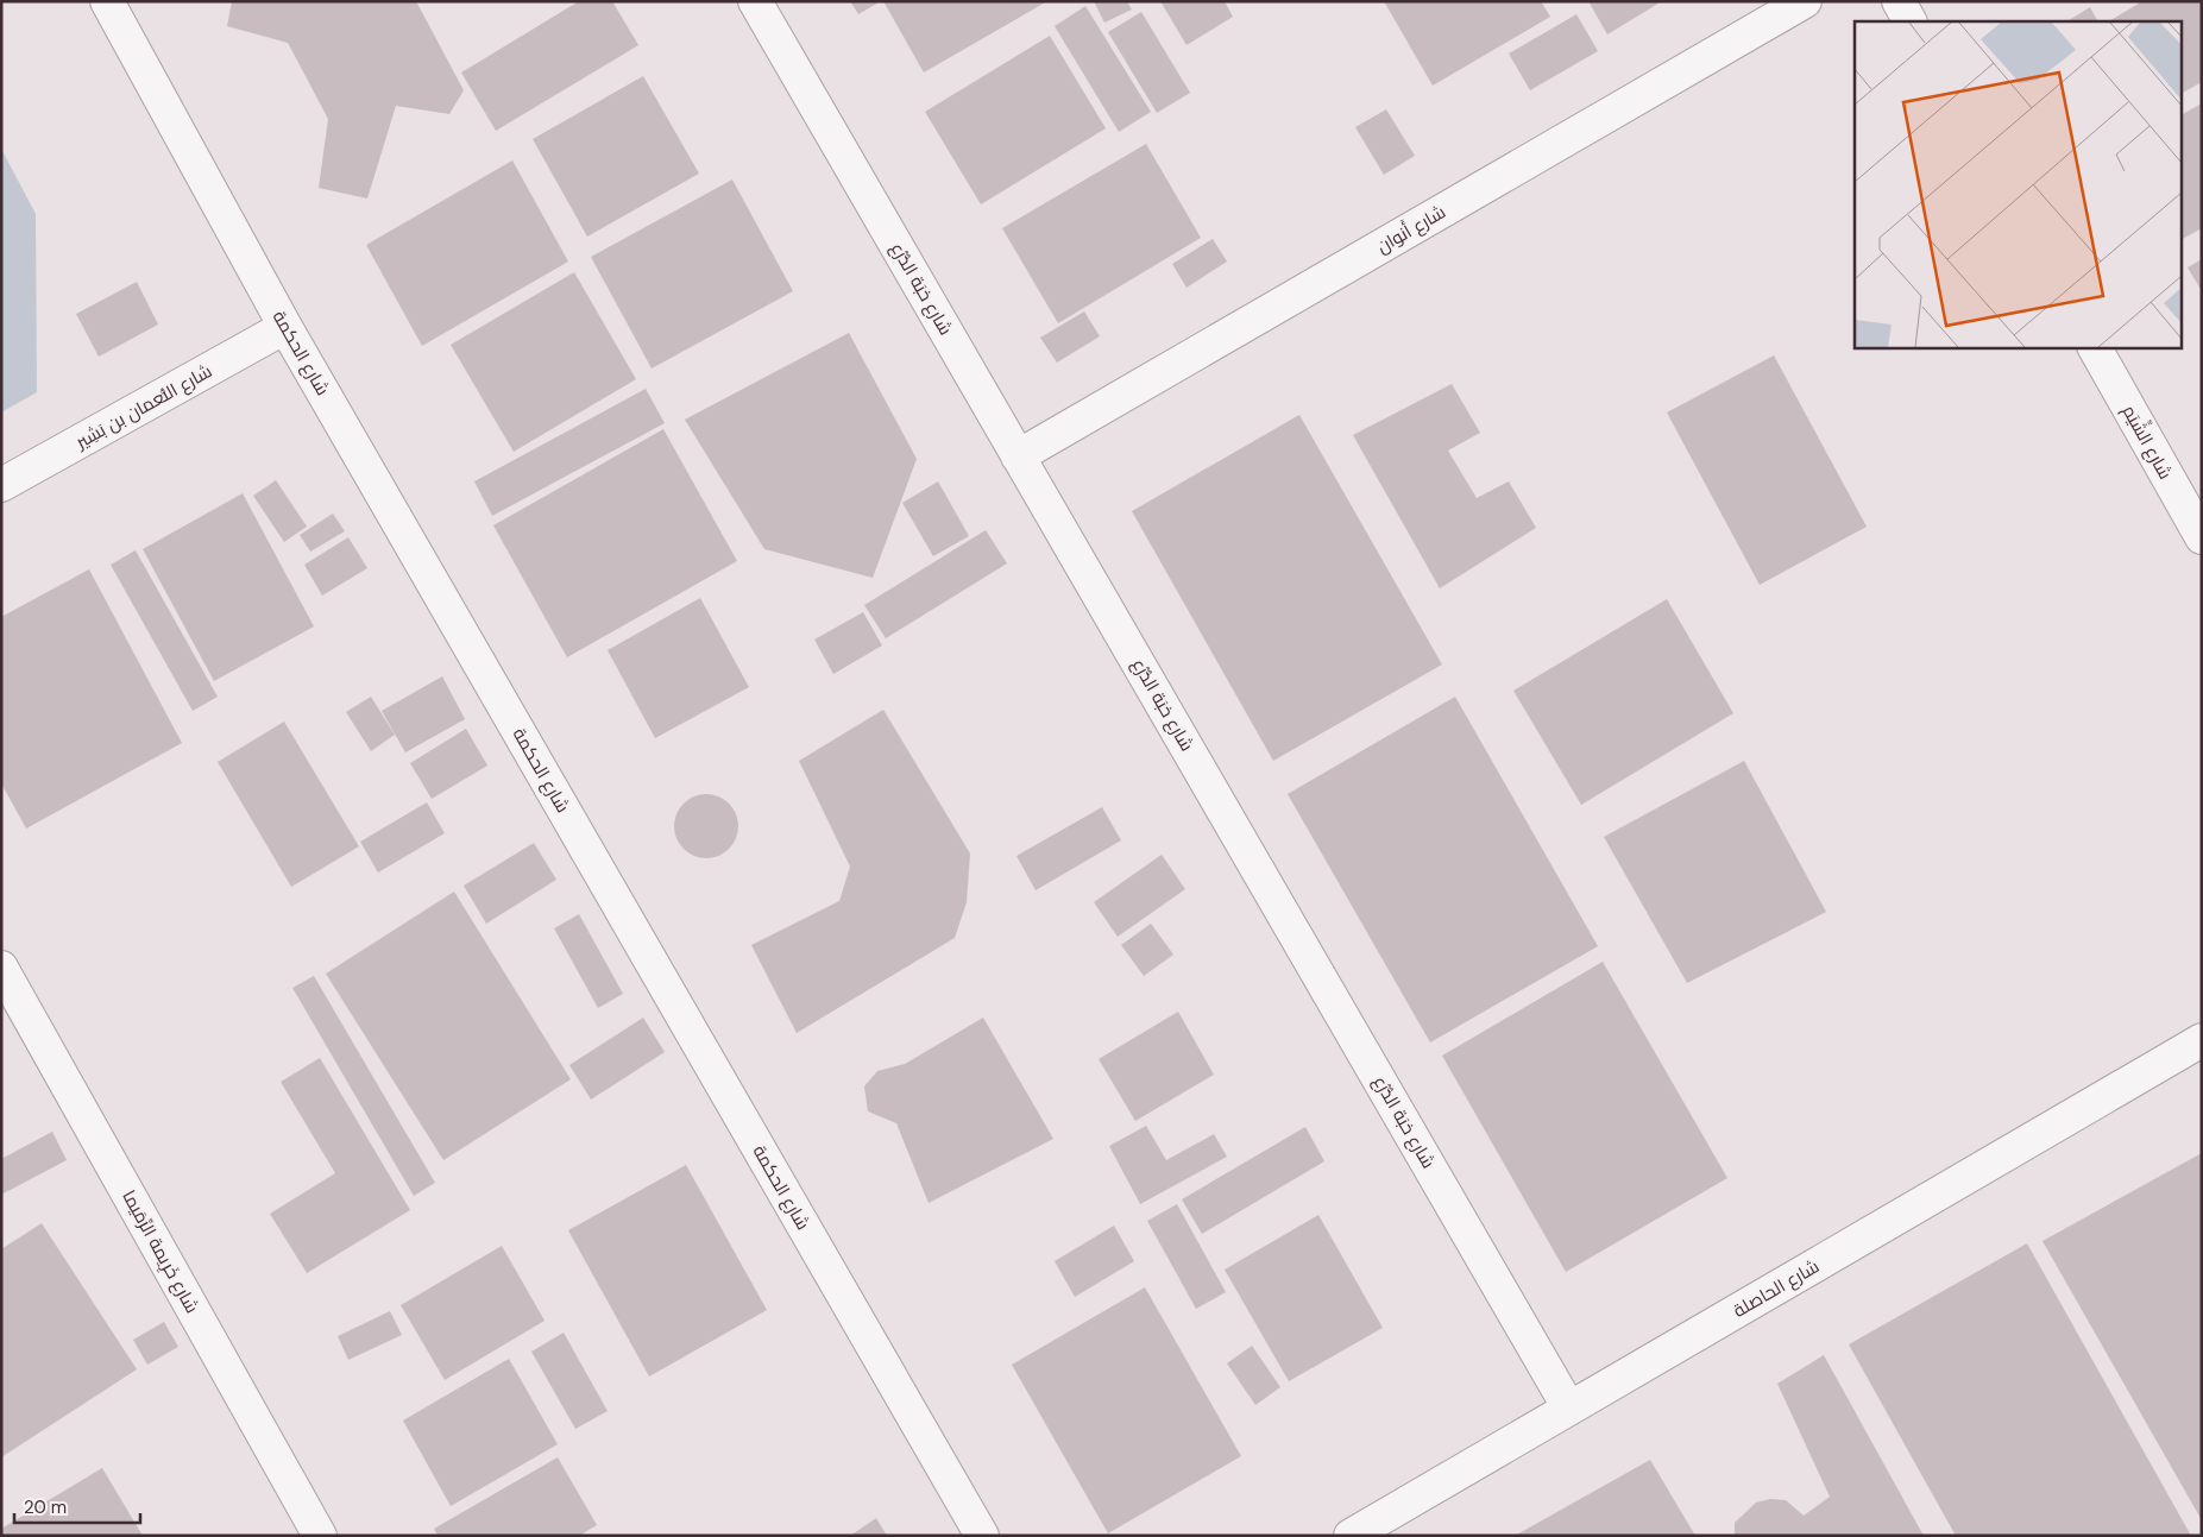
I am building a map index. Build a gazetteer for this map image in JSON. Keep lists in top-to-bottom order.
{
  "streets": {
    "street": [
      "شارع أَنوان",
      "شارع خبَة الدُّرُع",
      "شارع الحكمة",
      "شارع النُّعمان بن بَشِير",
      "شارع الشِّيَم",
      "شارع خَرِيمة الرِّمَيما",
      "شارع الحاصلة"
    ]
  },
  "crossings": [
    ["شارع أَنوان", "شارع خبَة الدُّرُع"],
    ["شارع خبَة الدُّرُع", "شارع الحاصلة"],
    ["شارع الحكمة", "شارع النُّعمان بن بَشِير"]
  ],
  "scale_bar": "20 m"
}
